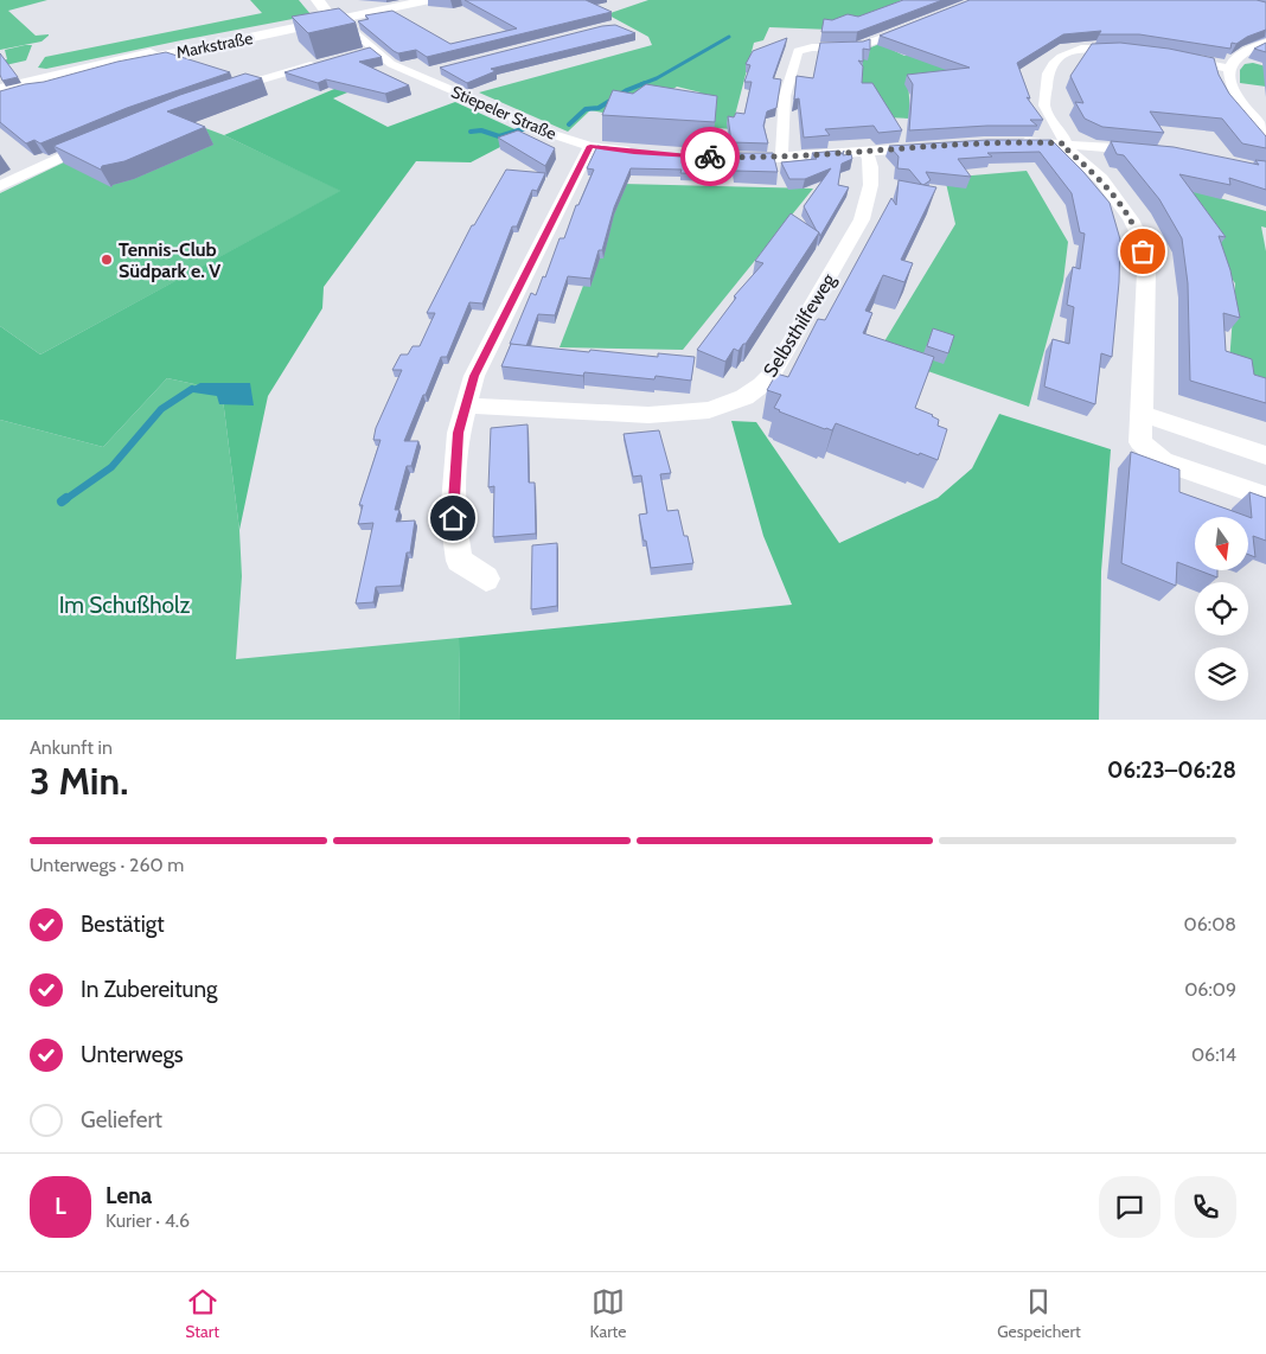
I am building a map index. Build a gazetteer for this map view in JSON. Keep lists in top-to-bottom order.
{
  "streets": {
    "main road": ["Markstraße", "Stiepeler Straße"],
    "street": ["Selbsthilfeweg"]
  },
  "crossings": [
    ["Markstraße", "Stiepeler Straße"]
  ],
  "parks": ["Im Schußholz"],
  "places": ["Tennis-Club Südpark e. V"],
  "north": "bottom",
  "page": {
    "heading": ["3 Min.", "Ankunft in", "06:23–06:28"],
    "panel": ["Lena", "Kurier · 4.6"],
    "bar": "Unterwegs · 260 m",
    "list": [
      ["Bestätigt", "06:08"],
      ["In Zubereitung", "06:09"],
      ["Unterwegs", "06:14"],
      "Geliefert"
    ],
    "round": "L",
    "tabs": ["Start", "Karte", "Gespeichert"]
  }
}
